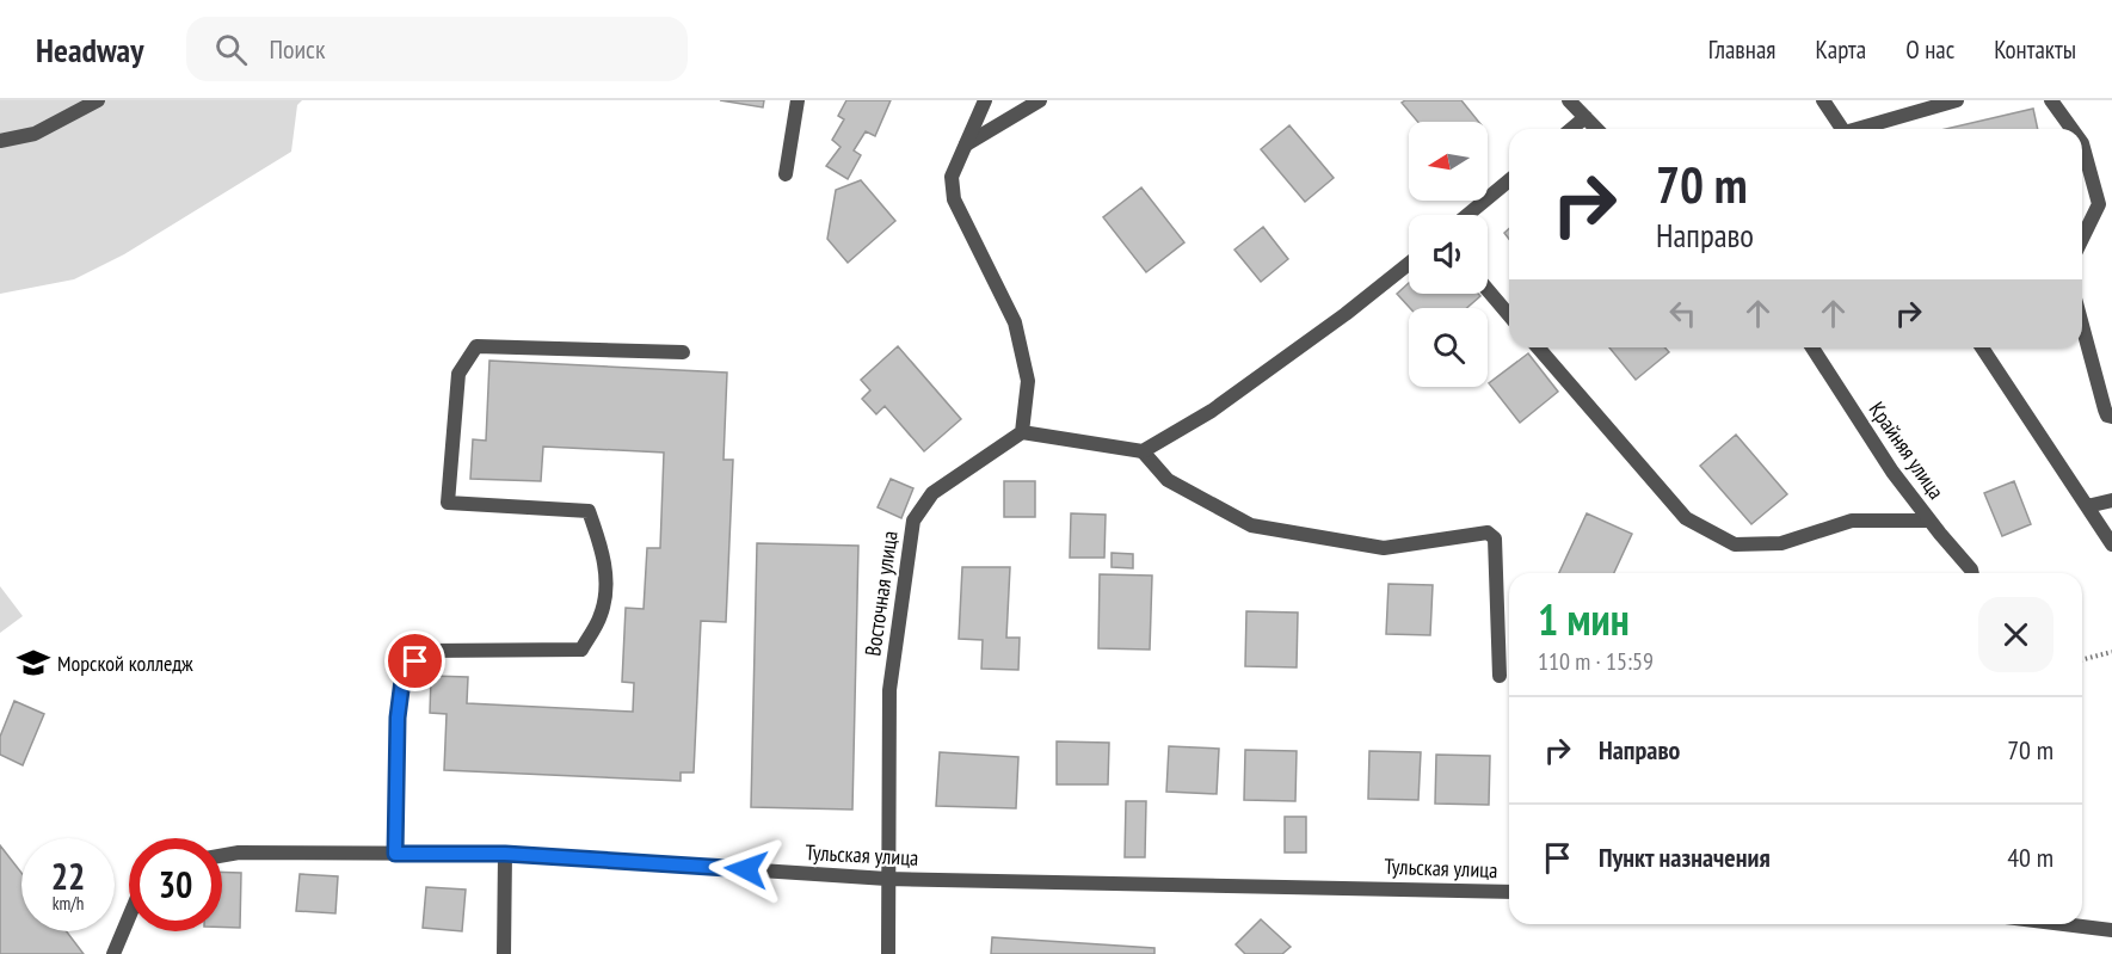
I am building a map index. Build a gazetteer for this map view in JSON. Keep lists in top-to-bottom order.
{
  "streets": {
    "street": ["Крайняя улица", "Восточная улица", "Тульская улица"]
  },
  "crossings": [
    ["Восточная улица", "Тульская улица"]
  ],
  "places": {
    "school or university": ["Морской колледж"]
  },
  "north": "left",
  "page": {
    "header": "Headway",
    "search": "Поиск",
    "nav": [
      "Главная",
      "Карта",
      "О нас",
      "Контакты"
    ],
    "turn": ["70 m", "Направо"],
    "heading": ["1 мин", "110 m · 15:59"],
    "list": [
      {
        "name": "Направо",
        "value": "70 m"
      },
      {
        "name": "Пункт назначения",
        "value": "40 m"
      }
    ],
    "speed": "22 km/h",
    "limit": "30"
  }
}
